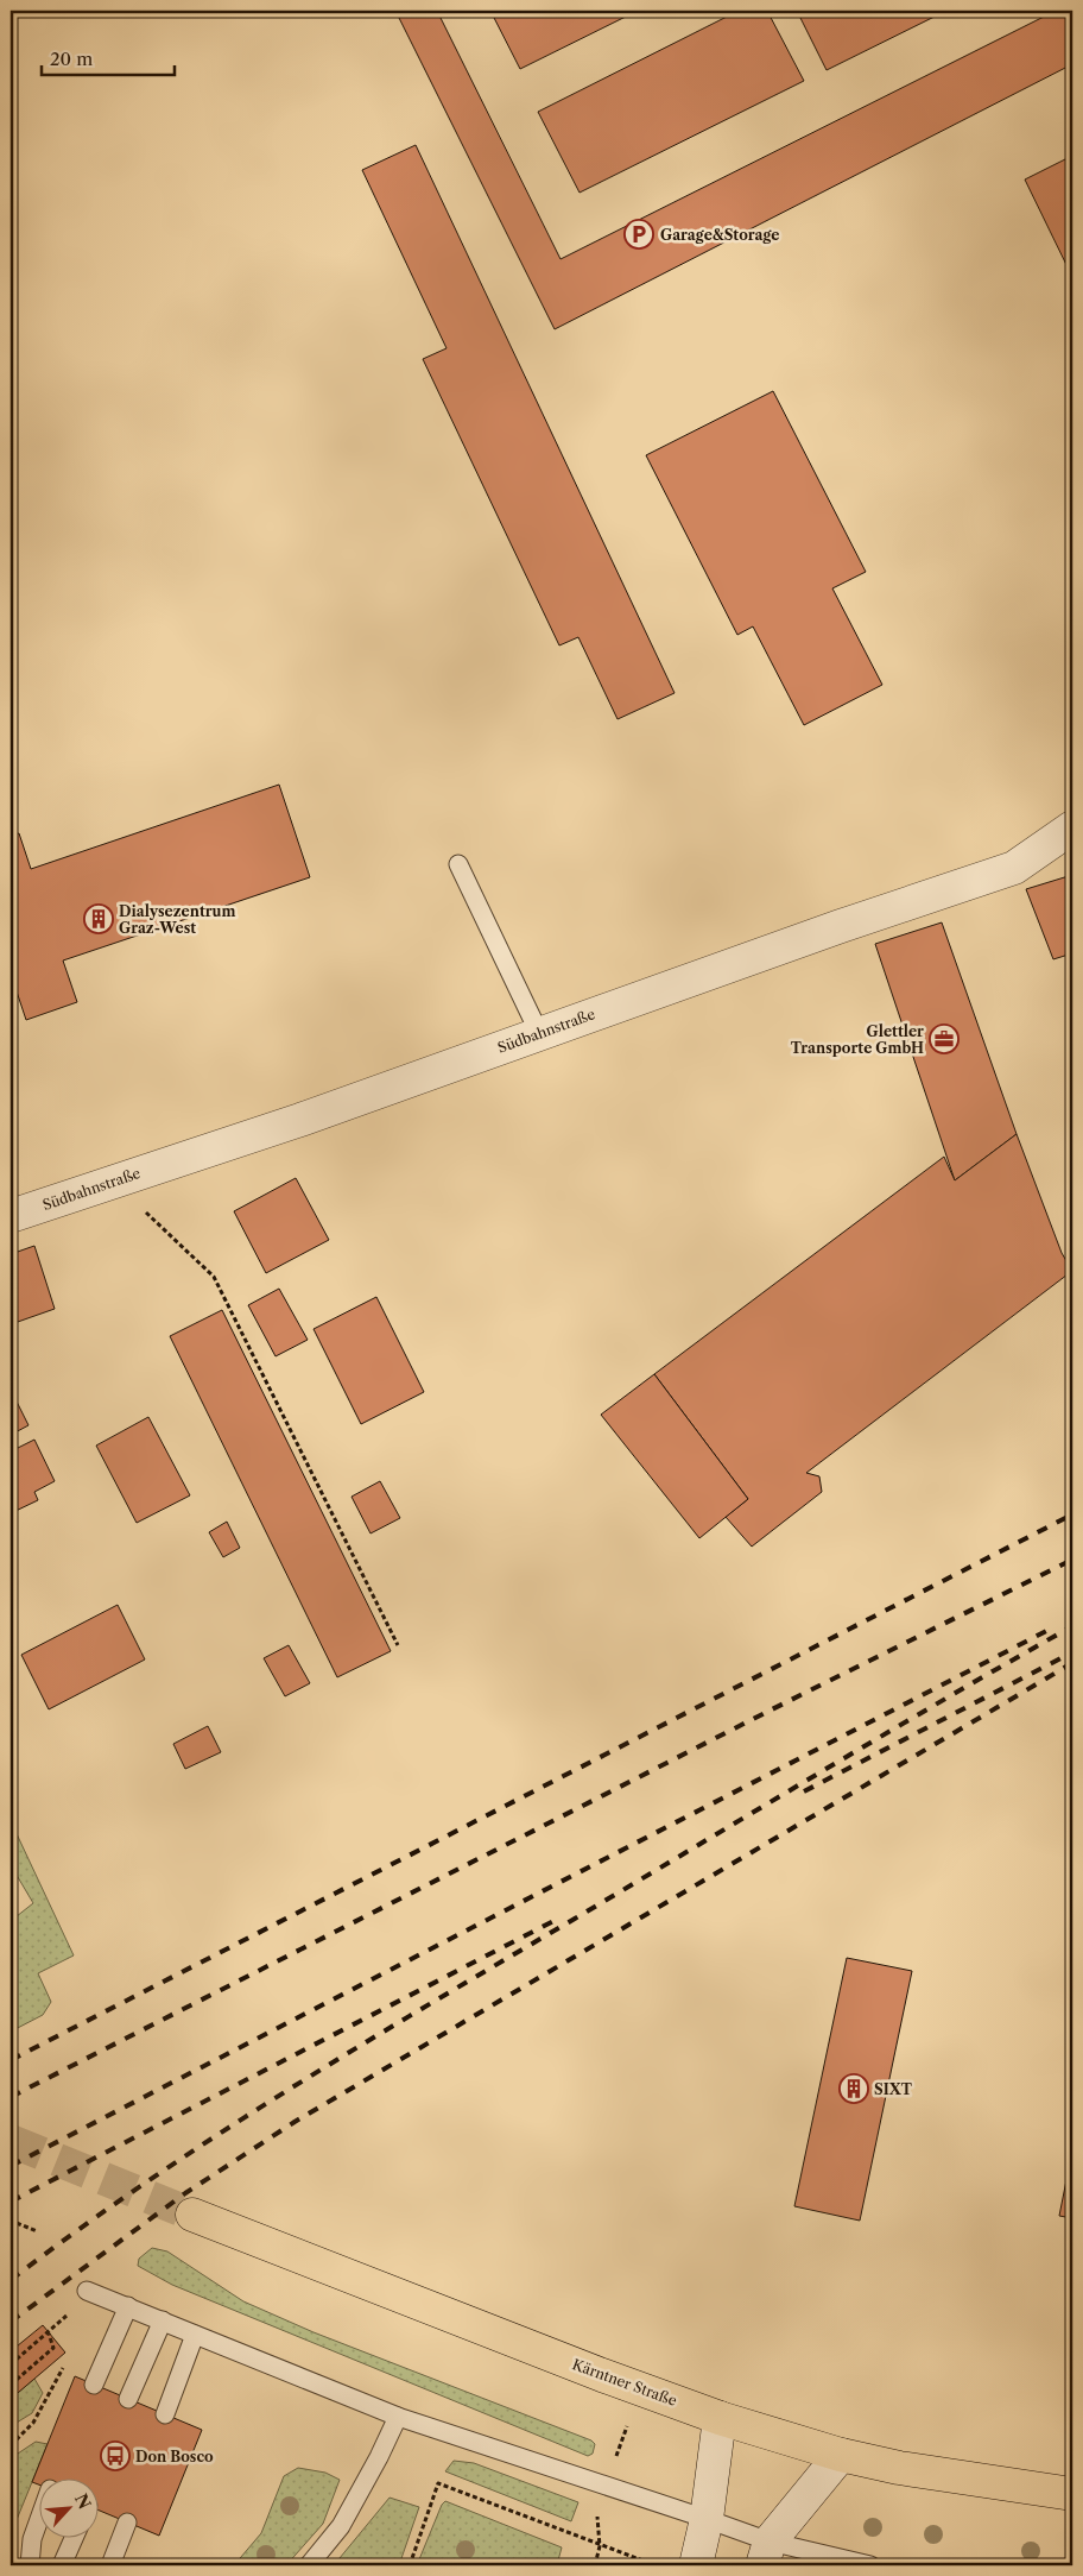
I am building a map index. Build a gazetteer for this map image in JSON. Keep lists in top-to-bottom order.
{
  "streets": {
    "main road": ["Kärntner Straße"],
    "street": ["Südbahnstraße"]
  },
  "places": {
    "parking": ["Garage&Storage"],
    "building": ["Dialysezentrum Graz-West", "SIXT"],
    "office": ["Glettler Transporte GmbH"],
    "bus stop": ["Don Bosco"]
  },
  "scale_bar": "20 m",
  "north": "top right"
}
